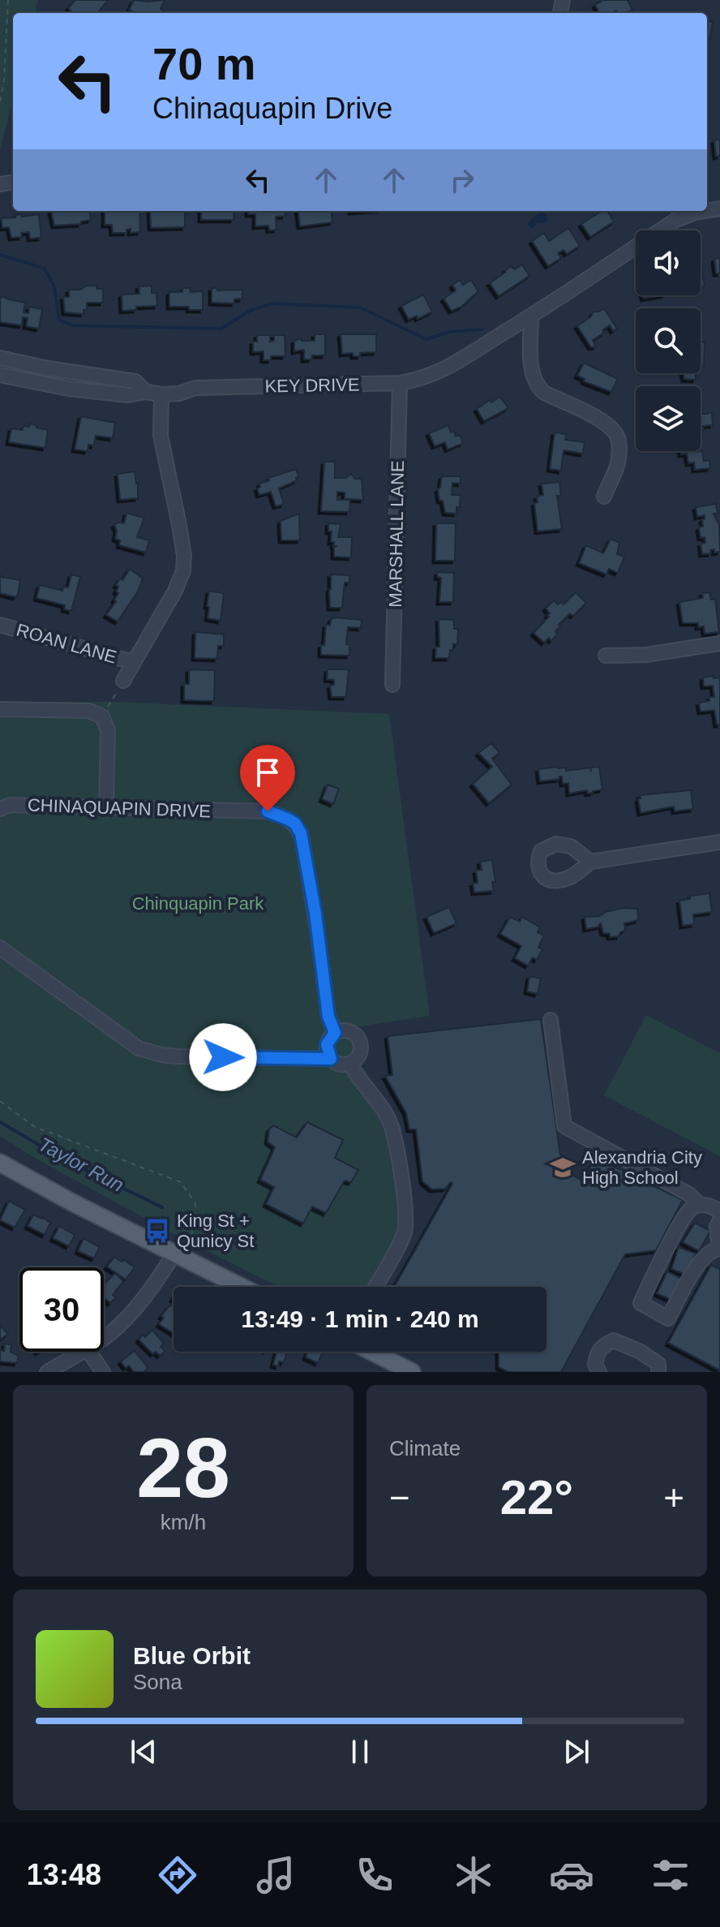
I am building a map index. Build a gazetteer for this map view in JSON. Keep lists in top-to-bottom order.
{
  "streets": {
    "street": [
      "KEY DRIVE",
      "MARSHALL LANE",
      "ROAN LANE",
      "CHINAQUAPIN DRIVE"
    ]
  },
  "crossings": [
    ["KEY DRIVE", "MARSHALL LANE"]
  ],
  "water": ["Taylor Run"],
  "parks": ["Chinquapin Park"],
  "places": {
    "school or university": ["Alexandria City High School"],
    "bus stop": ["King St + Qunicy St"]
  },
  "page": {
    "turn": ["70 m", "Chinaquapin Drive"],
    "limit": "30",
    "trip": "13:49 · 1 min · 240 m",
    "tile": [
      ["28", "km/h"],
      "Climate"
    ],
    "heat": ["−", "22°", "+"],
    "song": ["Blue Orbit", "Sona"],
    "tabs": "13:48"
  }
}
